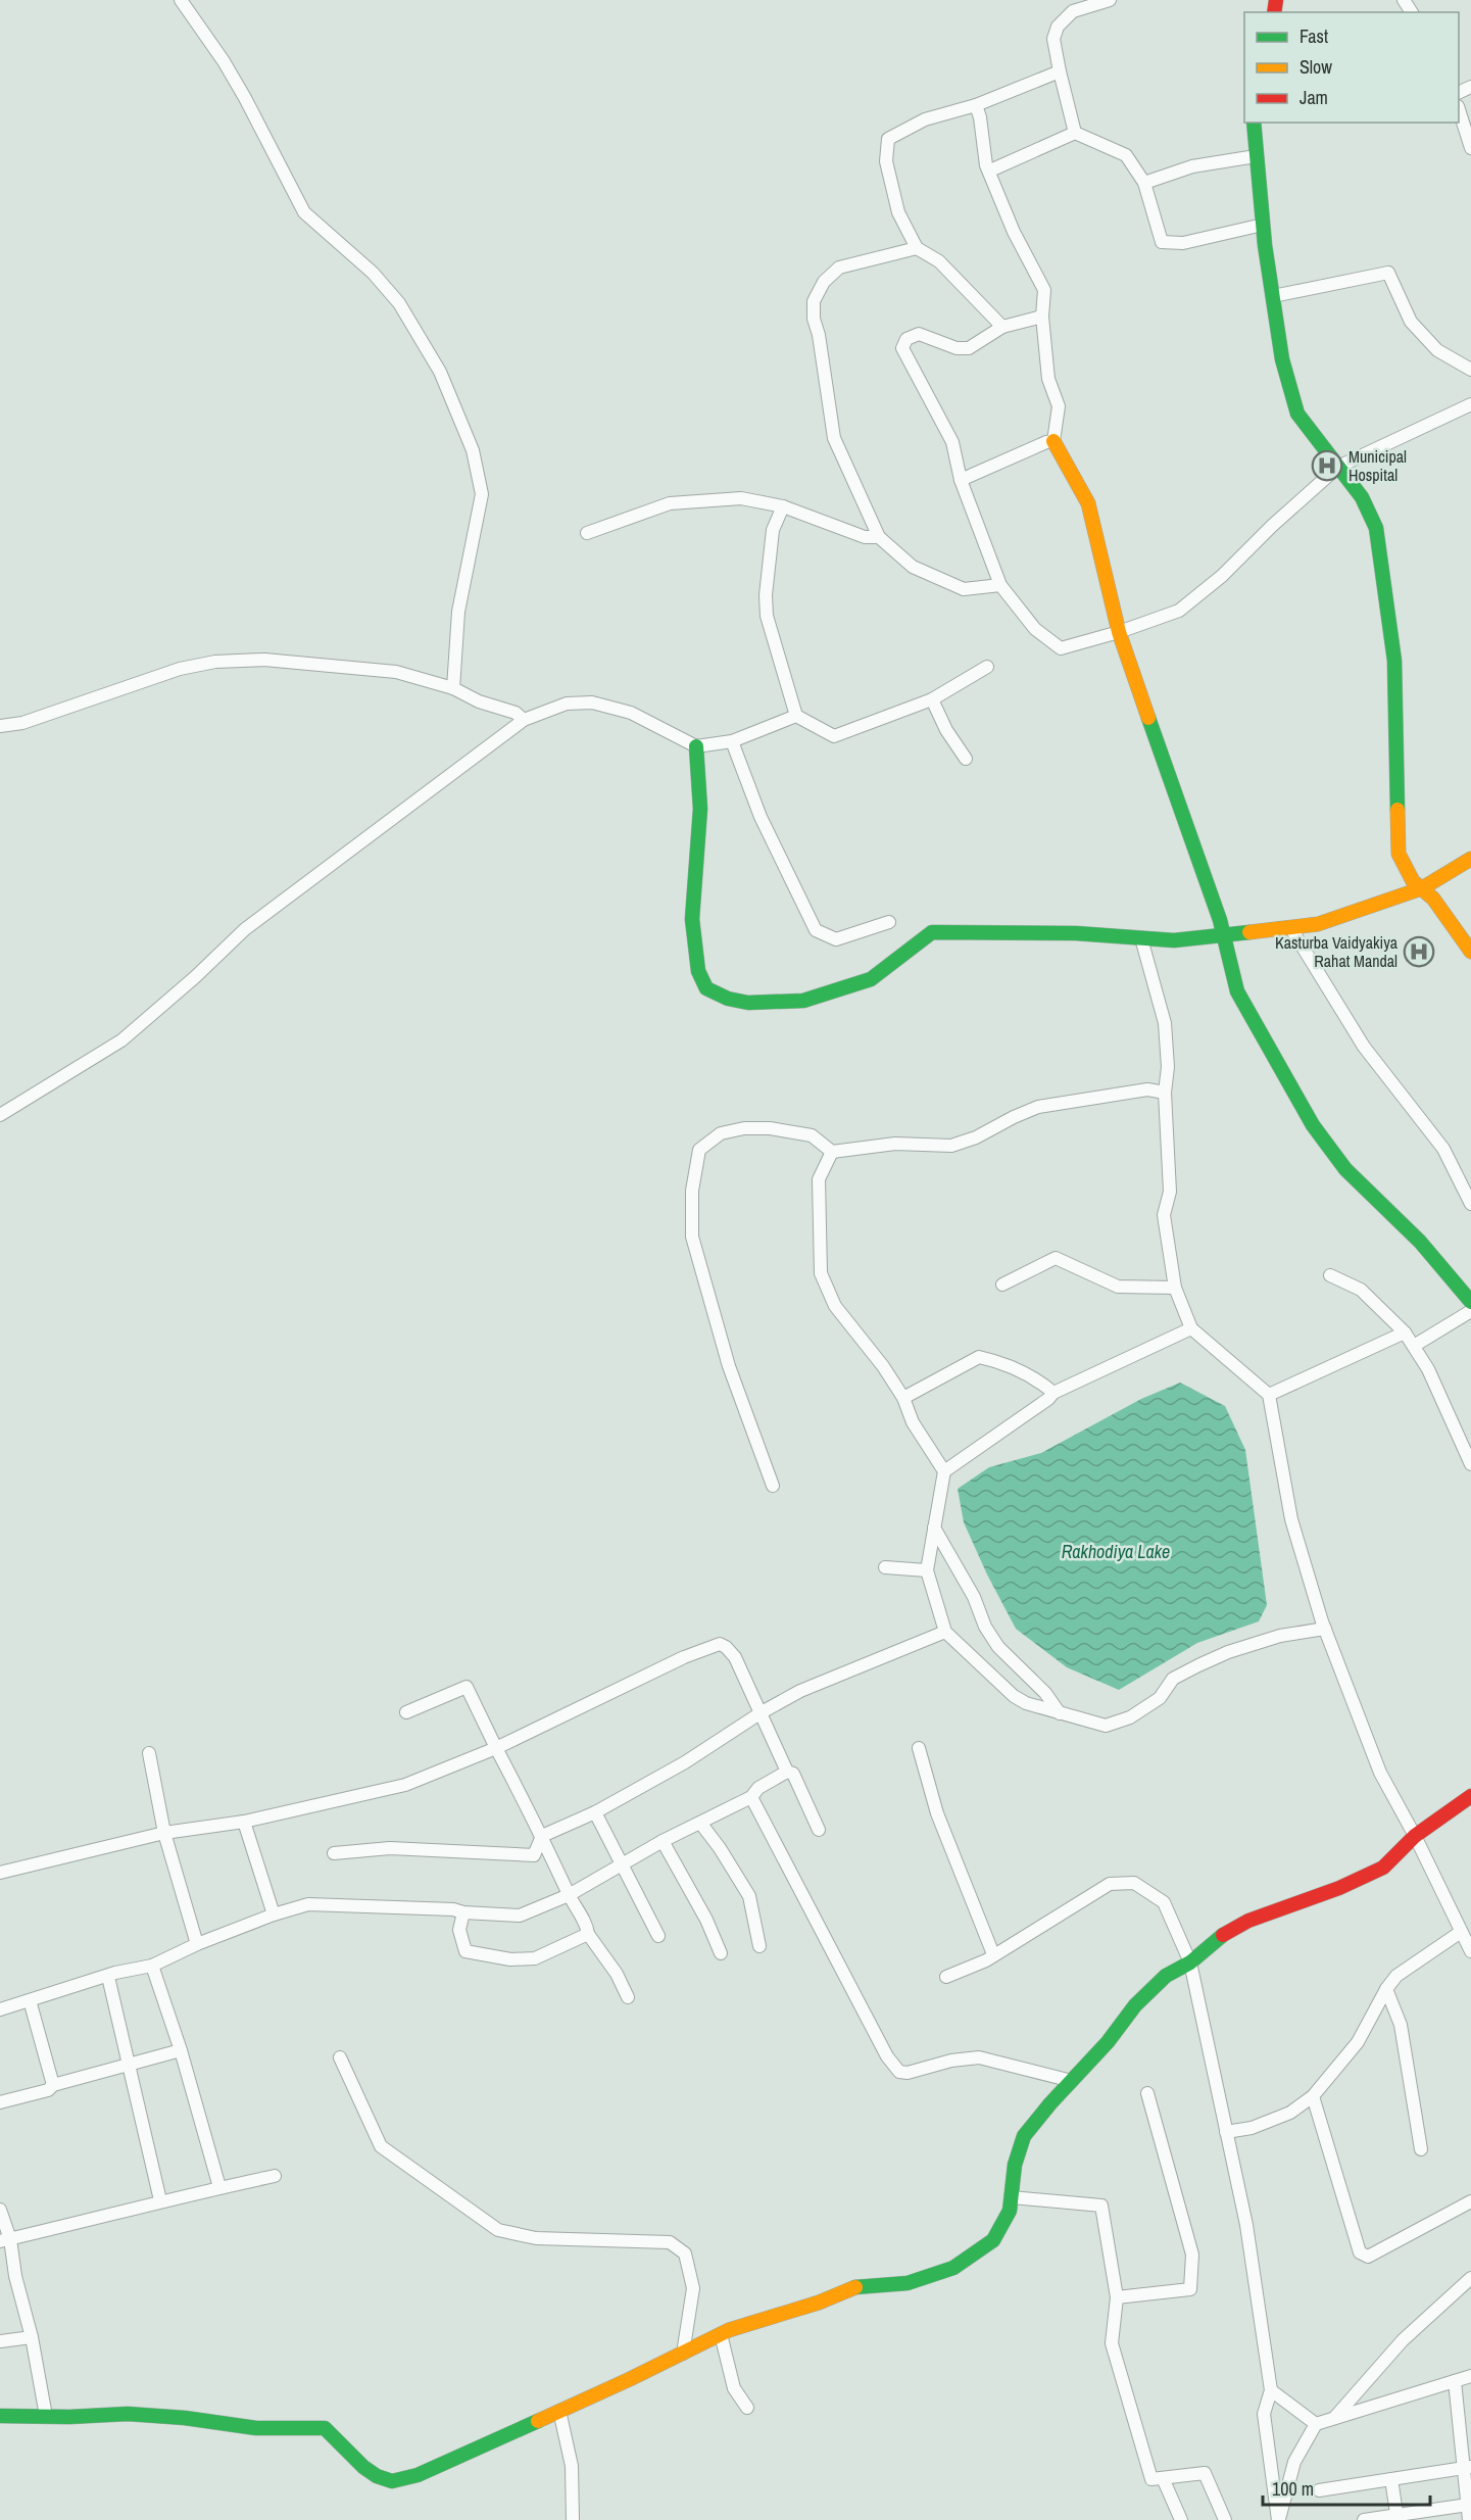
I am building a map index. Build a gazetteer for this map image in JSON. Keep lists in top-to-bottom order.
{
  "water": ["Rakhodiya Lake"],
  "places": {
    "hospital": ["Municipal Hospital", "Kasturba Vaidyakiya Rahat Mandal"]
  },
  "legend": ["Fast", "Slow", "Jam"],
  "scale_bar": "100 m"
}
